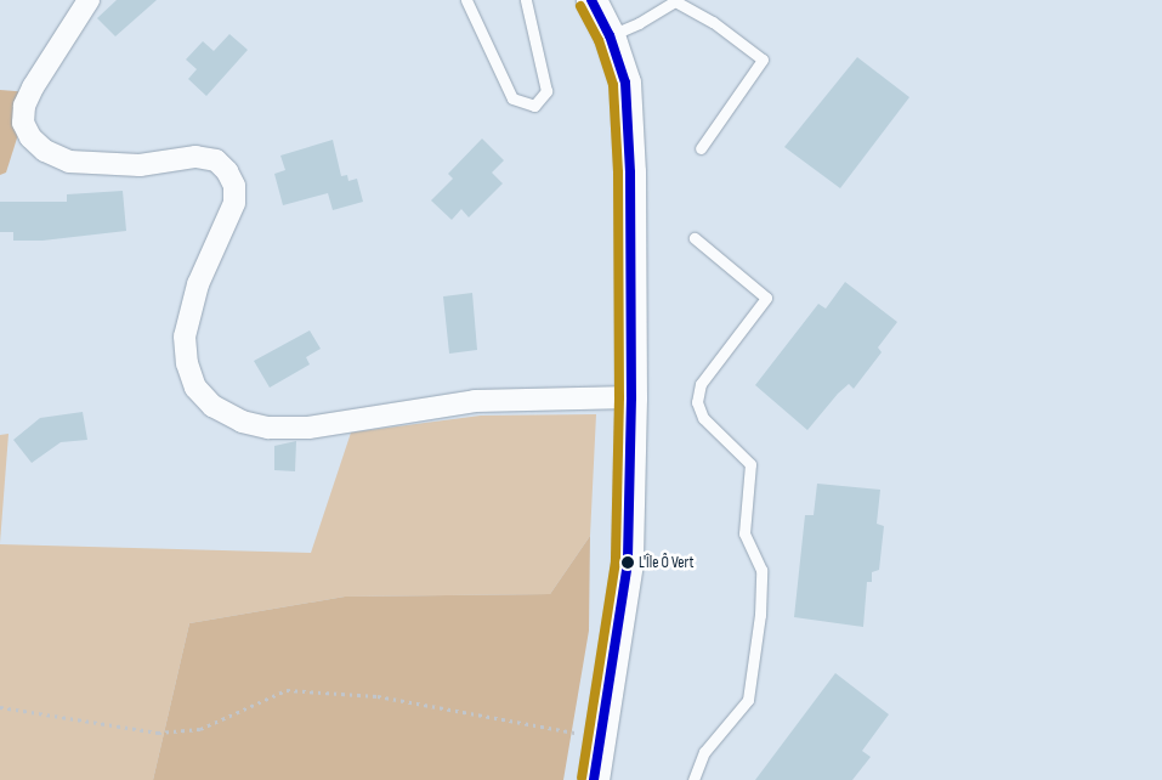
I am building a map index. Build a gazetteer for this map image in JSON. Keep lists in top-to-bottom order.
{
  "places": ["L'Île Ô Vert"]
}
